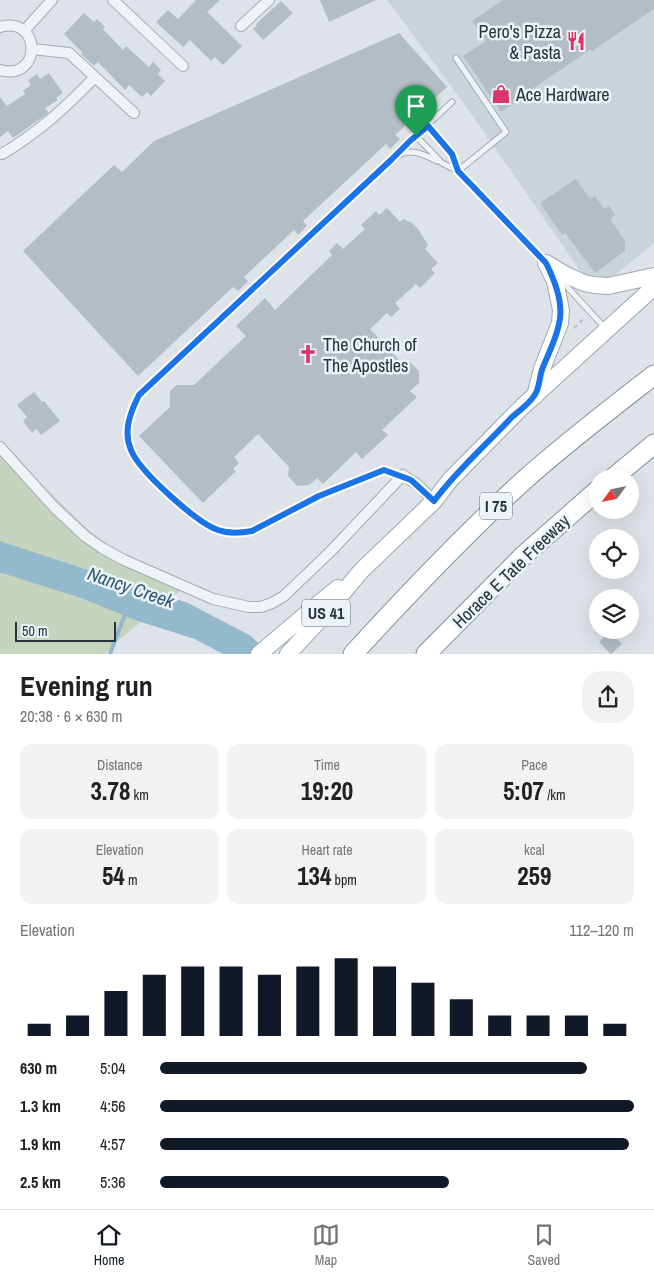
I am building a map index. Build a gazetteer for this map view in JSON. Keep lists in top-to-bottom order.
{
  "streets": {
    "highway": ["I 75", "Horace E Tate Freeway"],
    "main road": ["US 41"]
  },
  "water": ["Nancy Creek"],
  "places": {
    "restaurant": ["Pero's Pizza & Pasta"],
    "shop": ["Ace Hardware"],
    "church": ["The Church of The Apostles"]
  },
  "scale_bar": "50 m",
  "north": "bottom left",
  "page": {
    "scale": "50 m",
    "heading": ["Evening run", "20:38 · 6 × 630 m"],
    "stats": [
      ["Distance", "3.78 km"],
      ["Time", "19:20"],
      ["Pace", "5:07 /km"],
      ["Elevation", "54 m"],
      ["Heart rate", "134 bpm"],
      ["kcal", "259"]
    ],
    "chart": ["Elevation", "112–120 m"],
    "list": [
      {
        "name": "630 m",
        "note": "5:04"
      },
      {
        "name": "1.3 km",
        "note": "4:56"
      },
      {
        "name": "1.9 km",
        "note": "4:57"
      },
      {
        "name": "2.5 km",
        "note": "5:36"
      }
    ],
    "tabs": ["Home", "Map", "Saved"]
  }
}
